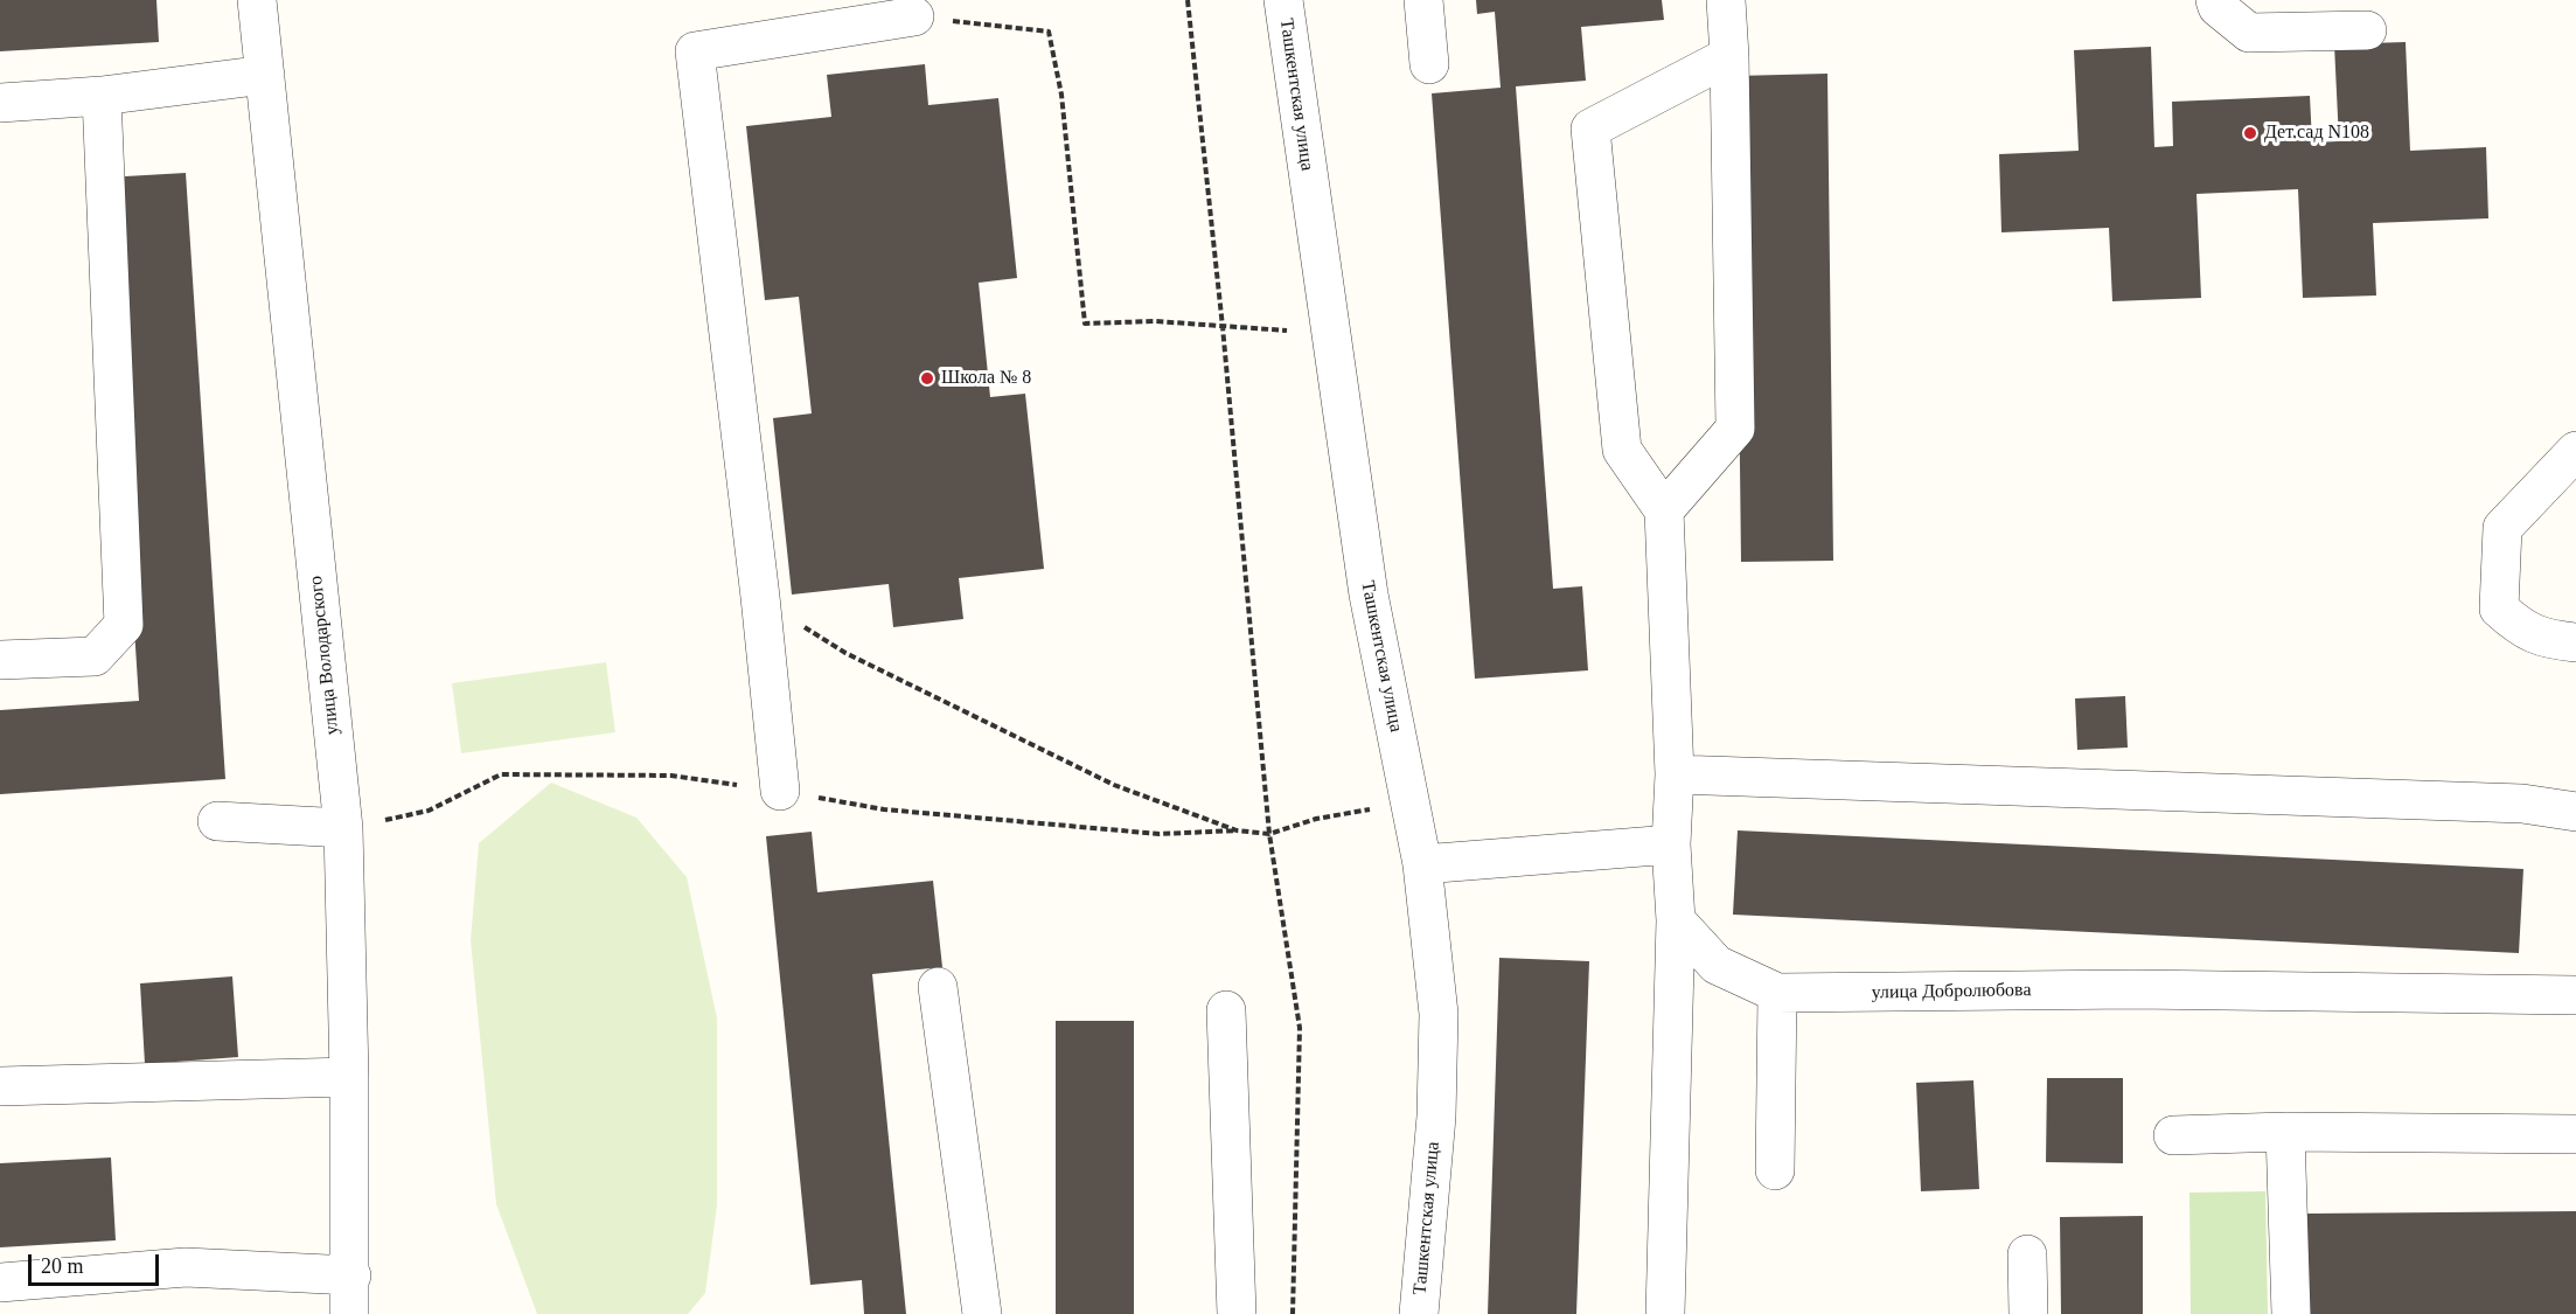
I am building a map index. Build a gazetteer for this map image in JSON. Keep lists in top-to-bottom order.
{
  "streets": {
    "street": ["Ташкентская улица", "улица Володарского", "улица Добролюбова"]
  },
  "places": ["Дет.сад N108", "Школа № 8"],
  "scale_bar": "20 m"
}
